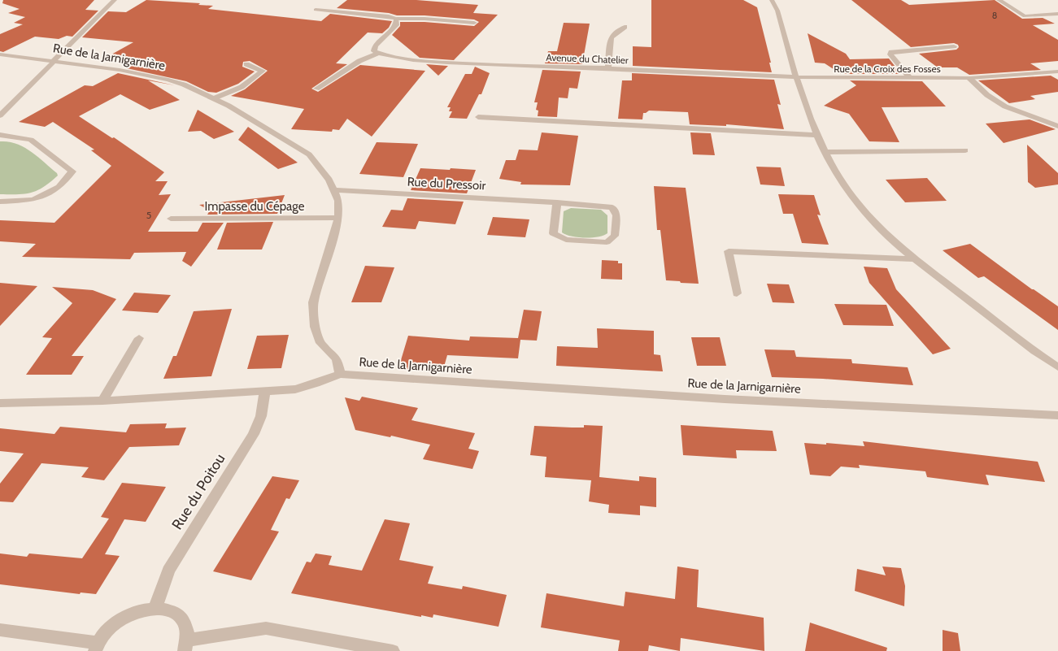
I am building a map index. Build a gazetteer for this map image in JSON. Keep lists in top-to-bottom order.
{
  "streets": {
    "street": [
      "Rue de la Jarnigarnière",
      "Avenue du Chatelier",
      "Rue de la Croix des Fosses",
      "Rue du Pressoir",
      "Impasse du Cépage",
      "Rue du Poitou"
    ]
  },
  "crossings": [
    ["Rue de la Jarnigarnière", "Rue du Pressoir"],
    ["Rue de la Jarnigarnière", "Impasse du Cépage"],
    ["Avenue du Chatelier", "Rue de la Croix des Fosses"]
  ],
  "house_numbers": ["8", "5"]
}
